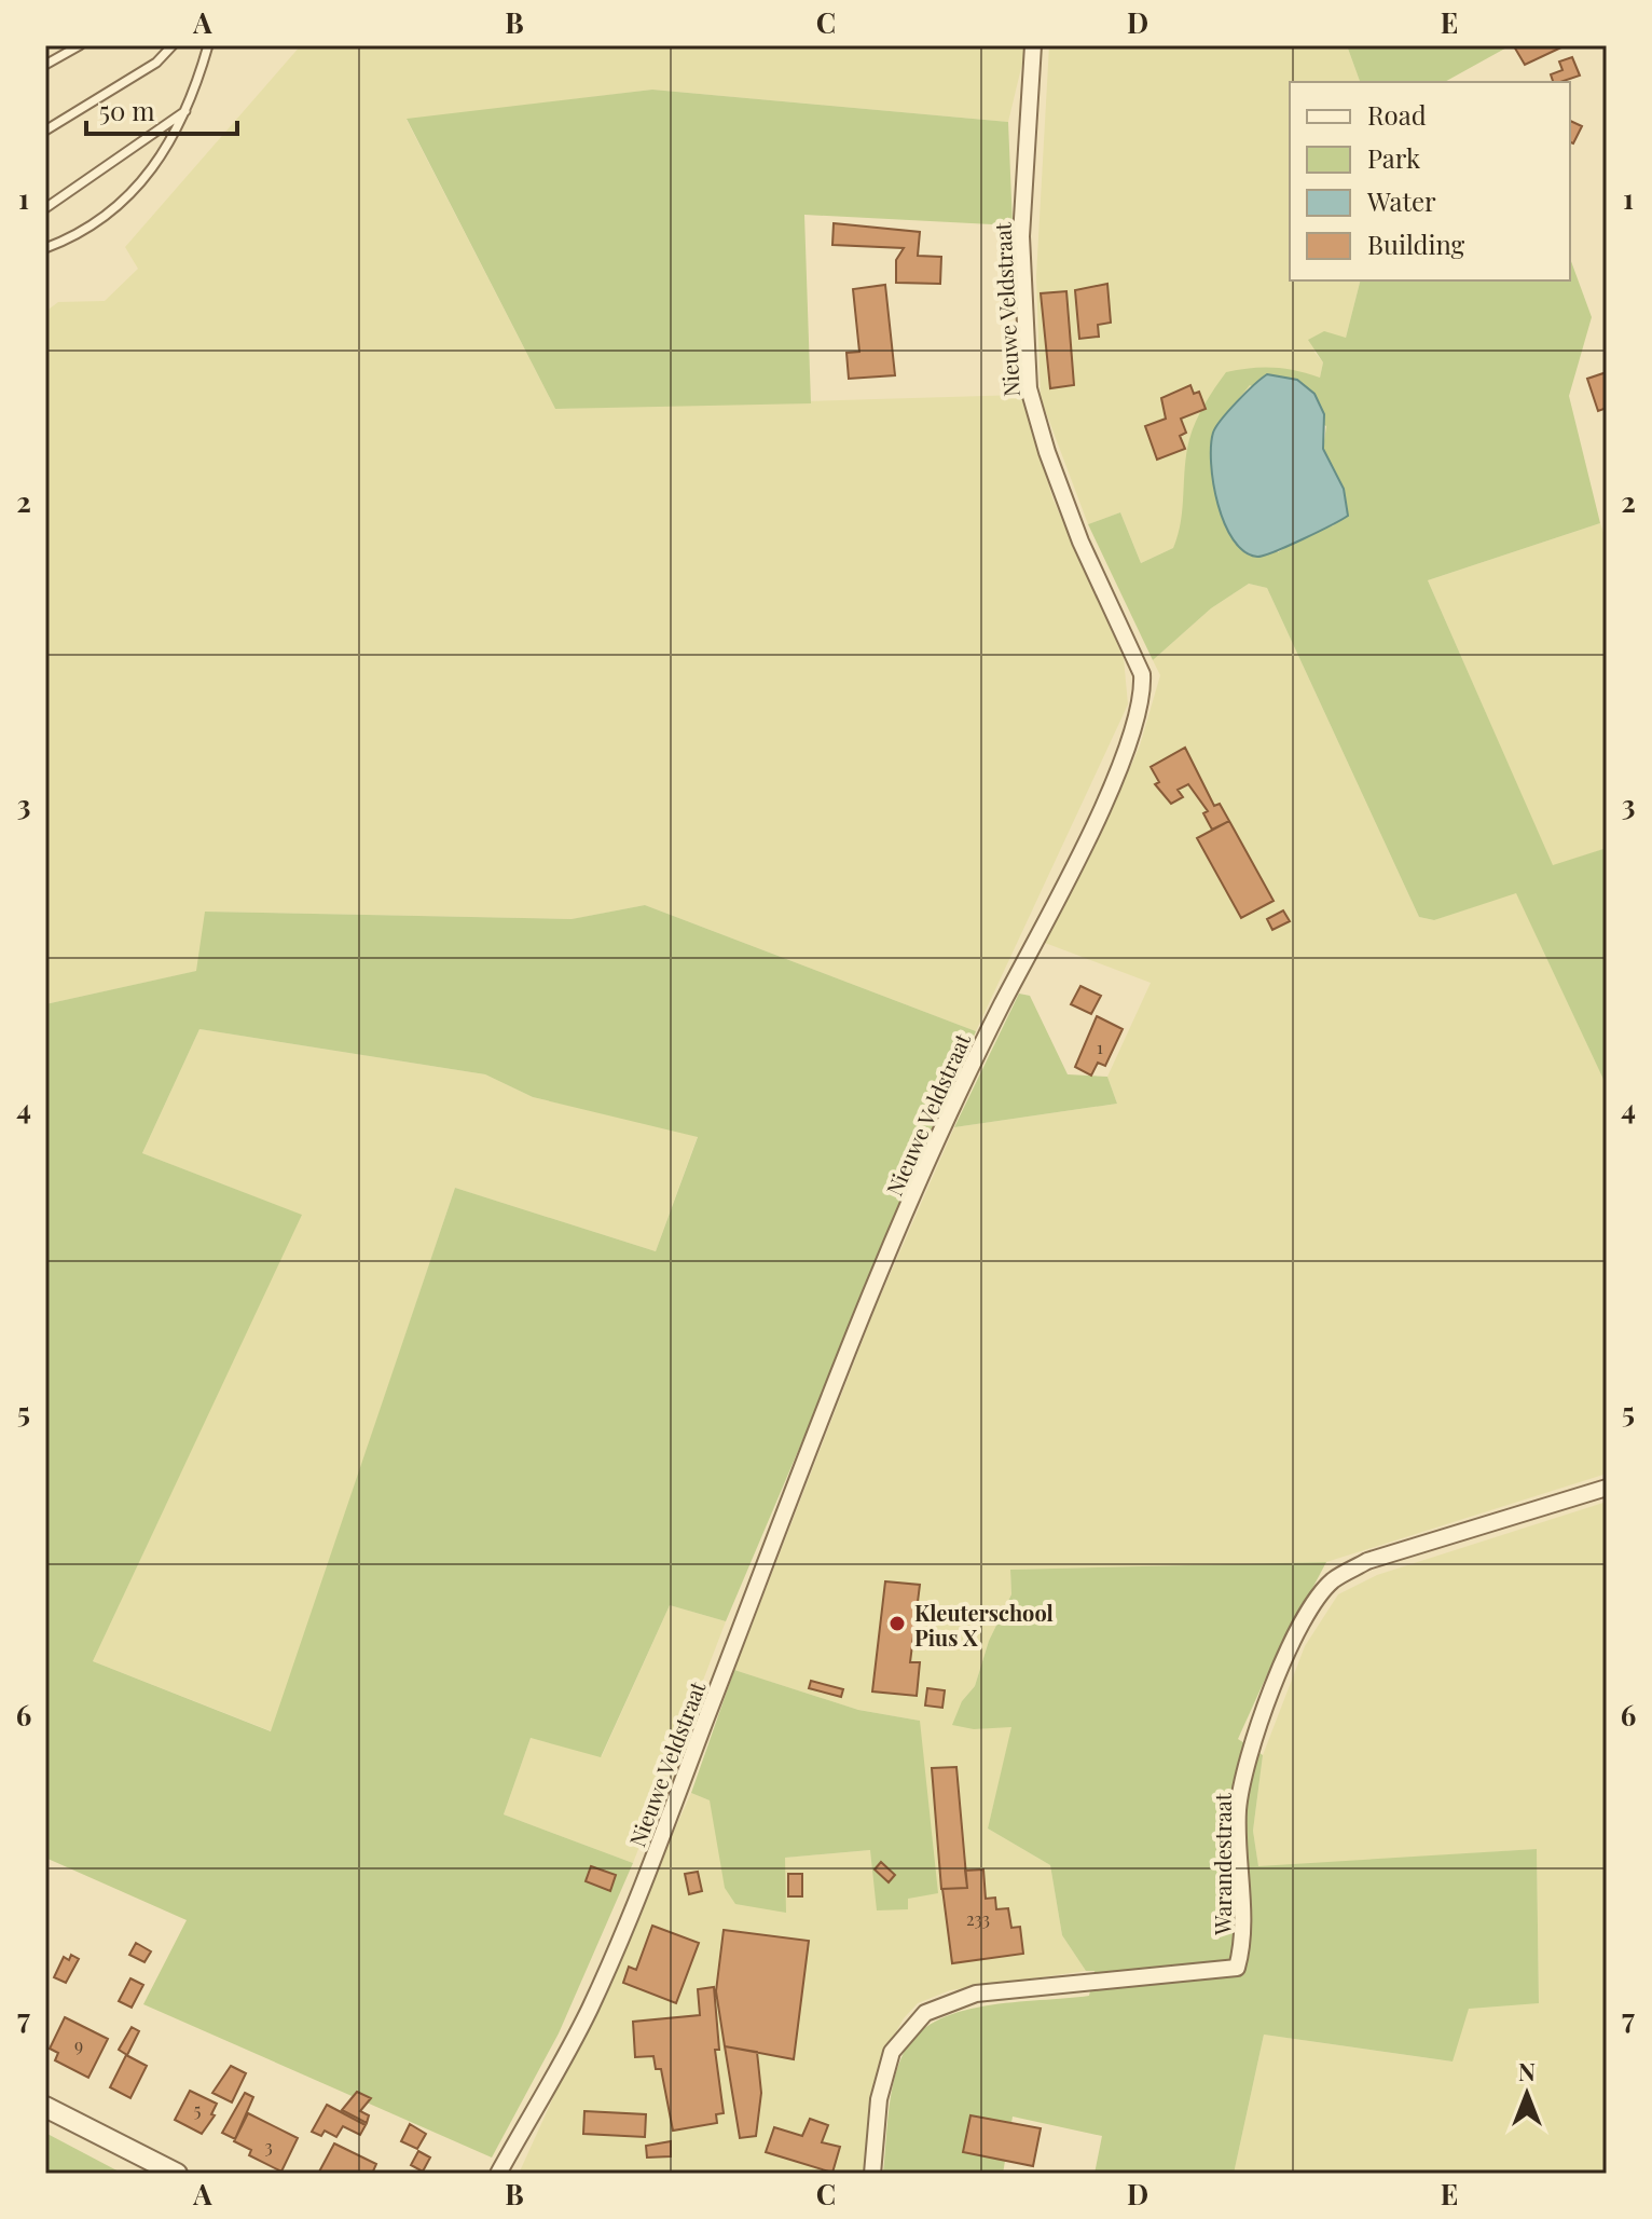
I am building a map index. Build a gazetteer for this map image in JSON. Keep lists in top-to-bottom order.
{
  "streets": {
    "street": ["Nieuwe Veldstraat", "Warandestraat"]
  },
  "places": ["Kleuterschool Pius X"],
  "house_numbers": [
    "1",
    "233",
    "9",
    "5",
    "3"
  ],
  "legend": [
    "Road",
    "Park",
    "Water",
    "Building"
  ],
  "scale_bar": "50 m",
  "north": "top",
  "grid": {
    "columns": [
      "A",
      "B",
      "C",
      "D",
      "E"
    ],
    "rows": [
      "1",
      "2",
      "3",
      "4",
      "5",
      "6",
      "7"
    ]
  }
}
